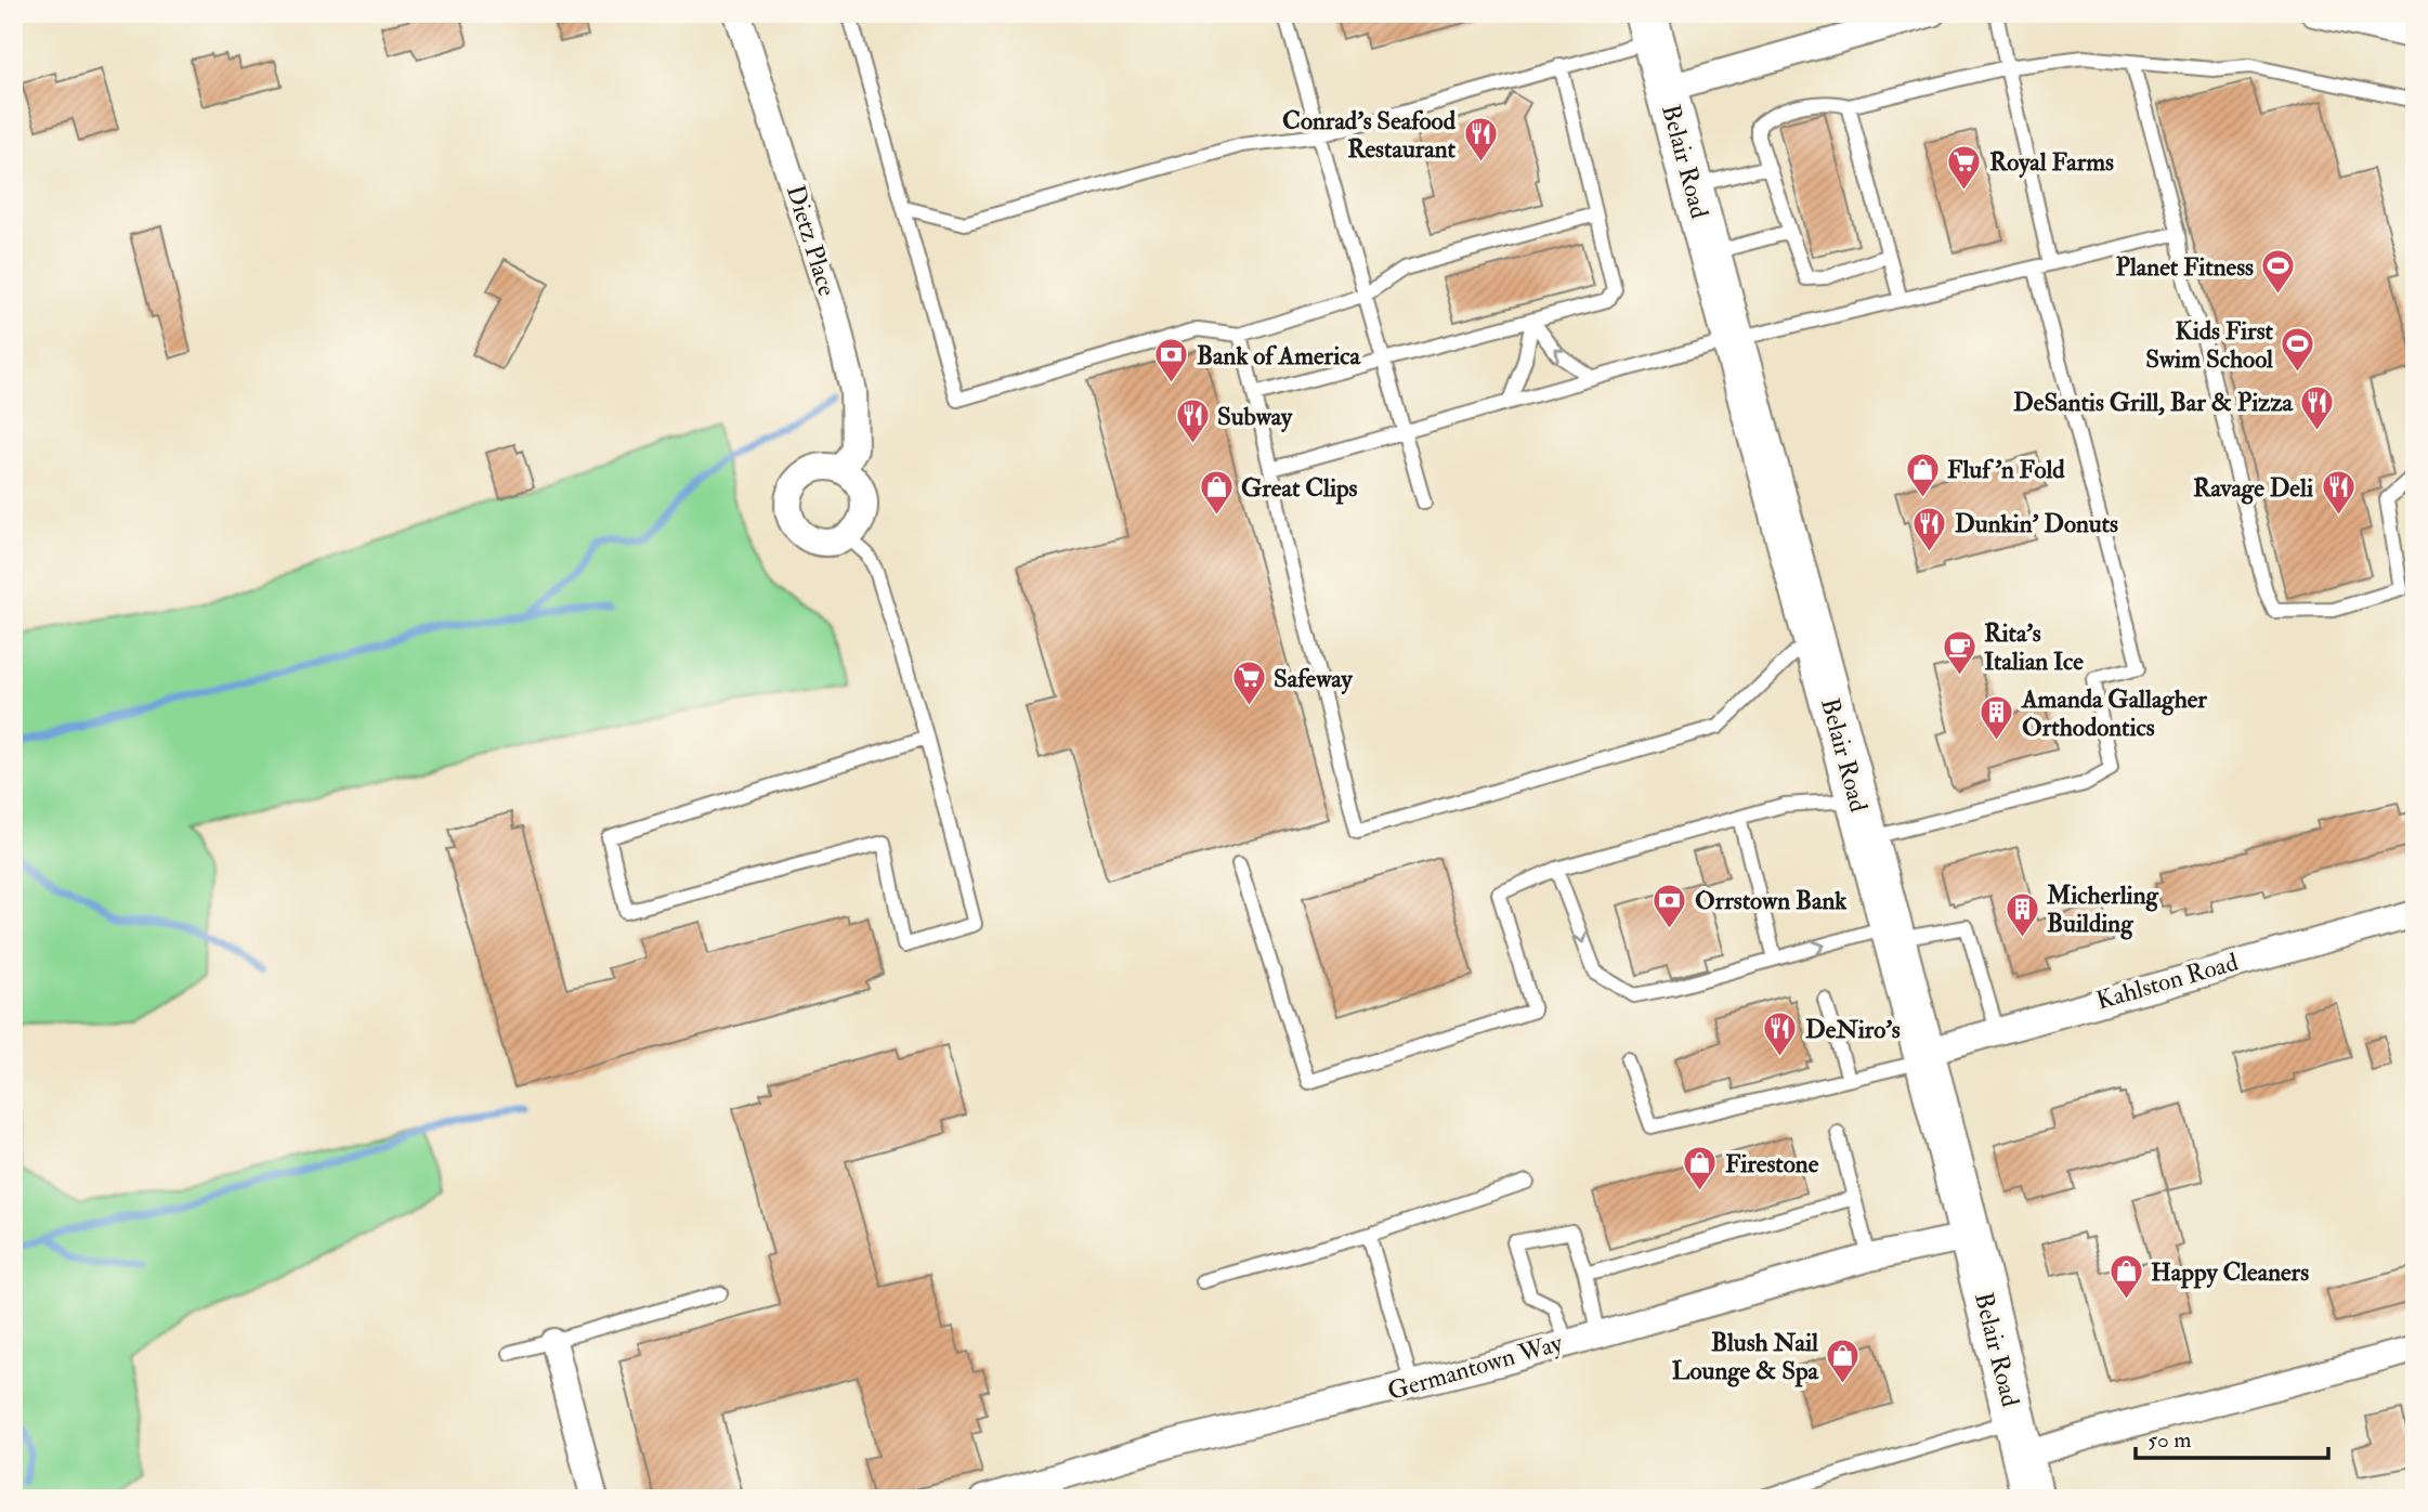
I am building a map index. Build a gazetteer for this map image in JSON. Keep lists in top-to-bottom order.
{
  "streets": {
    "highway": ["Belair Road"],
    "street": ["Dietz Place", "Kahlston Road", "Germantown Way"]
  },
  "crossings": [
    ["Belair Road", "Kahlston Road"],
    ["Belair Road", "Germantown Way"]
  ],
  "places": {
    "restaurant": [
      "Conrad's Seafood Restaurant",
      "DeSantis Grill, Bar & Pizza",
      "Subway",
      "Ravage Deli",
      "Dunkin' Donuts",
      "DeNiro's"
    ],
    "supermarket": ["Royal Farms", "Safeway"],
    "sports": ["Planet Fitness", "Kids First Swim School"],
    "bank": ["Bank of America", "Orrstown Bank"],
    "shop": [
      "Fluf 'n Fold",
      "Great Clips",
      "Firestone",
      "Happy Cleaners",
      "Blush Nail Lounge & Spa"
    ],
    "cafe": ["Rita's Italian Ice"],
    "building": ["Amanda Gallagher Orthodontics", "Micherling Building"]
  },
  "scale_bar": "50 m"
}
